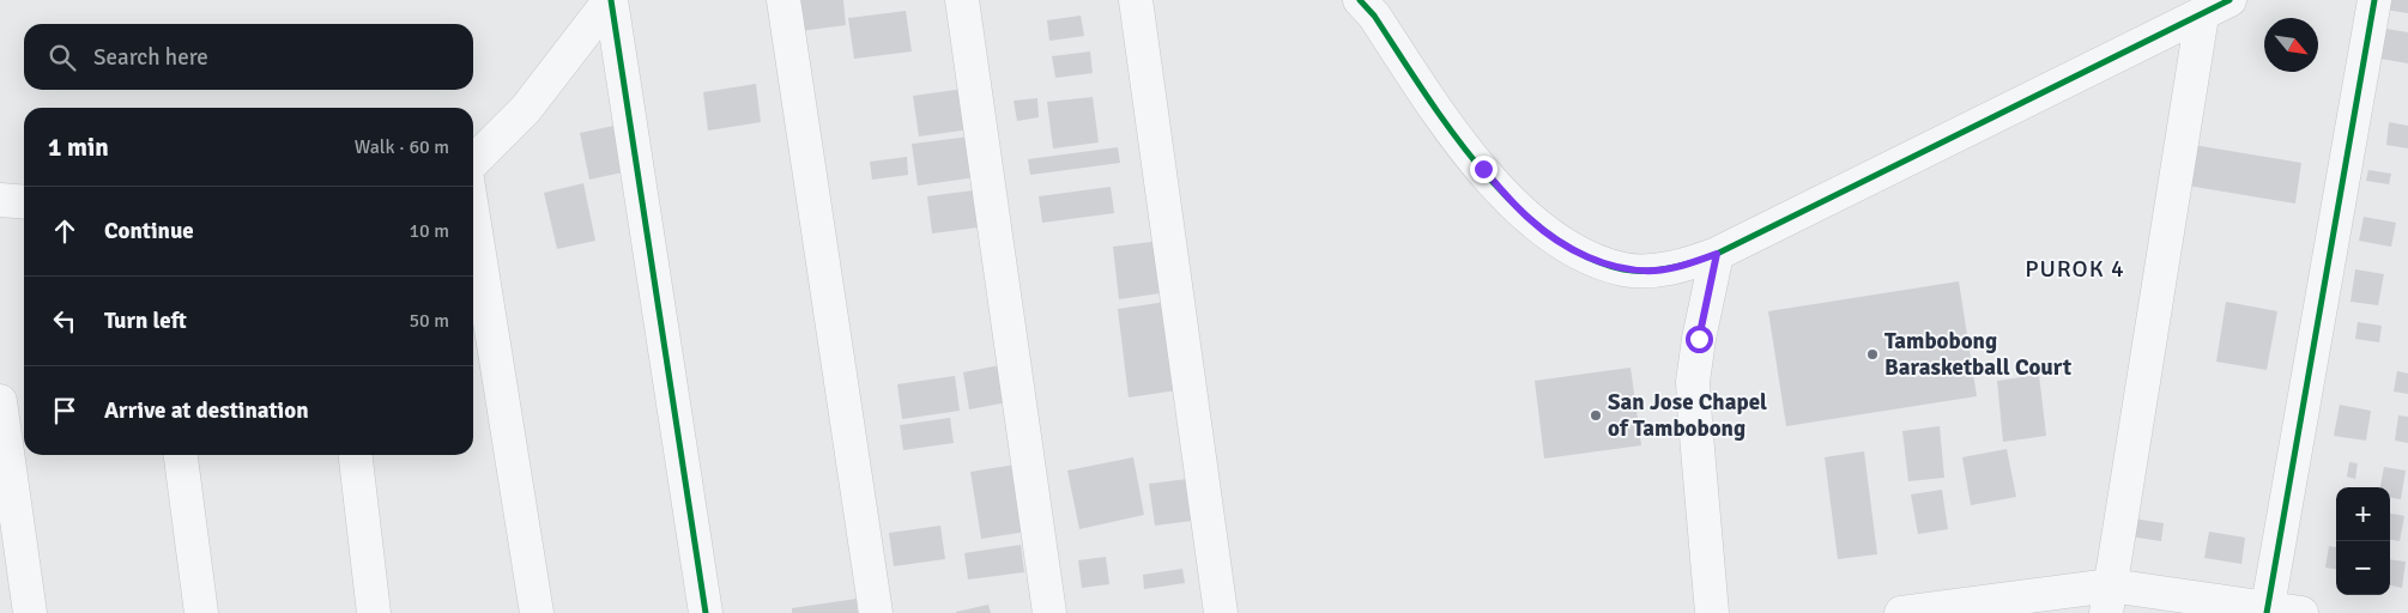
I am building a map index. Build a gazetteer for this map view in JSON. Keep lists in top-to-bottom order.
{
  "districts": ["PUROK 4"],
  "places": ["Tambobong Barasketball Court", "San Jose Chapel of Tambobong"],
  "north": "bottom right",
  "page": {
    "search": "Search here",
    "heading": ["1 min", "Walk · 60 m"],
    "list": [
      ["Continue", "10 m"],
      ["Turn left", "50 m"],
      "Arrive at destination"
    ],
    "map_buttons": ["+", "−"]
  }
}
